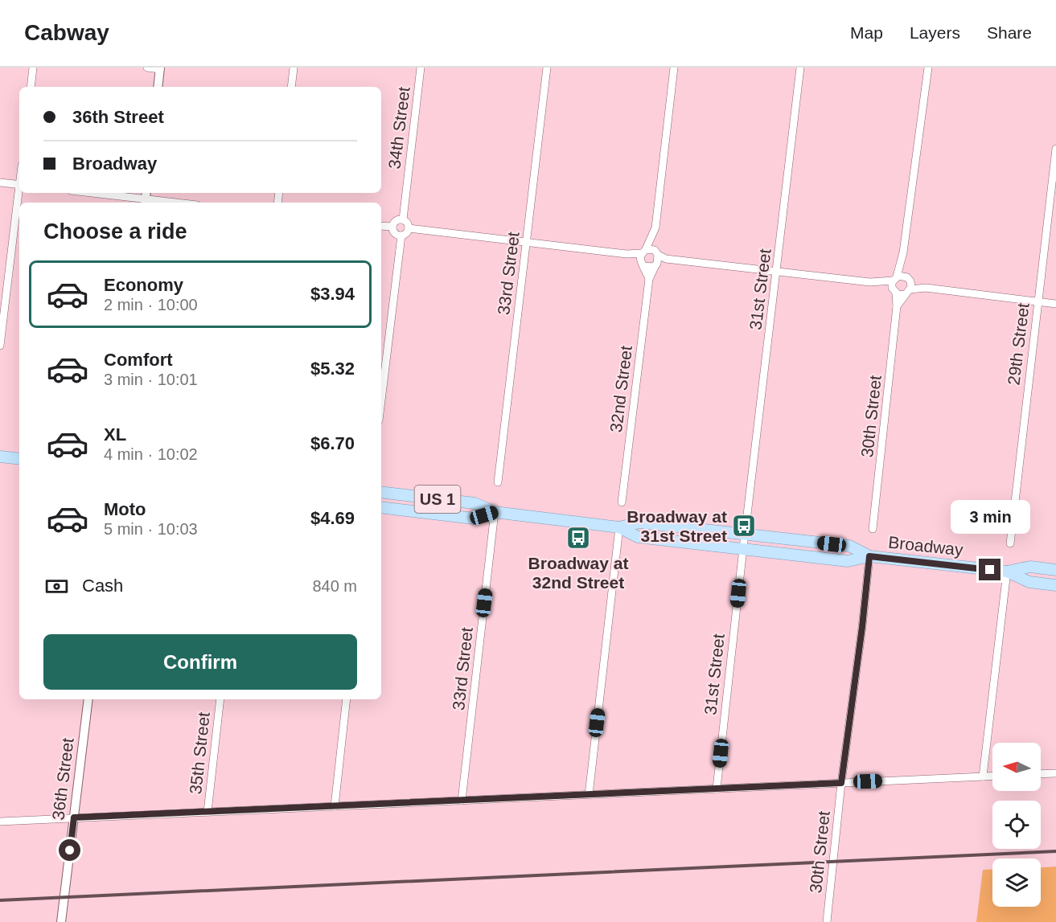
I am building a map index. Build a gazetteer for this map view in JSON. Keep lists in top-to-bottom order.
{
  "streets": {
    "main road": ["US 1", "Broadway"],
    "street": [
      "34th Street",
      "33rd Street",
      "31st Street",
      "29th Street",
      "32nd Street",
      "30th Street",
      "35th Street",
      "36th Street"
    ]
  },
  "crossings": [
    ["33rd Street", "Broadway"],
    ["31st Street", "Broadway"],
    ["30th Street", "Broadway"]
  ],
  "places": {
    "bus stop": ["Broadway at 31st Street", "Broadway at 32nd Street"]
  },
  "north": "left",
  "page": {
    "header": "Cabway",
    "nav": ["Map", "Layers", "Share"],
    "banner": ["36th Street", "Broadway"],
    "heading": "Choose a ride",
    "list": [
      {
        "name": "Economy",
        "note": "2 min · 10:00",
        "value": "$3.94"
      },
      {
        "name": "Comfort",
        "note": "3 min · 10:01",
        "value": "$5.32"
      },
      {
        "name": "XL",
        "note": "4 min · 10:02",
        "value": "$6.70"
      },
      {
        "name": "Moto",
        "note": "5 min · 10:03",
        "value": "$4.69"
      }
    ],
    "bubble": "3 min",
    "pay": ["Cash", "840 m"],
    "buttons": "Confirm"
  }
}
